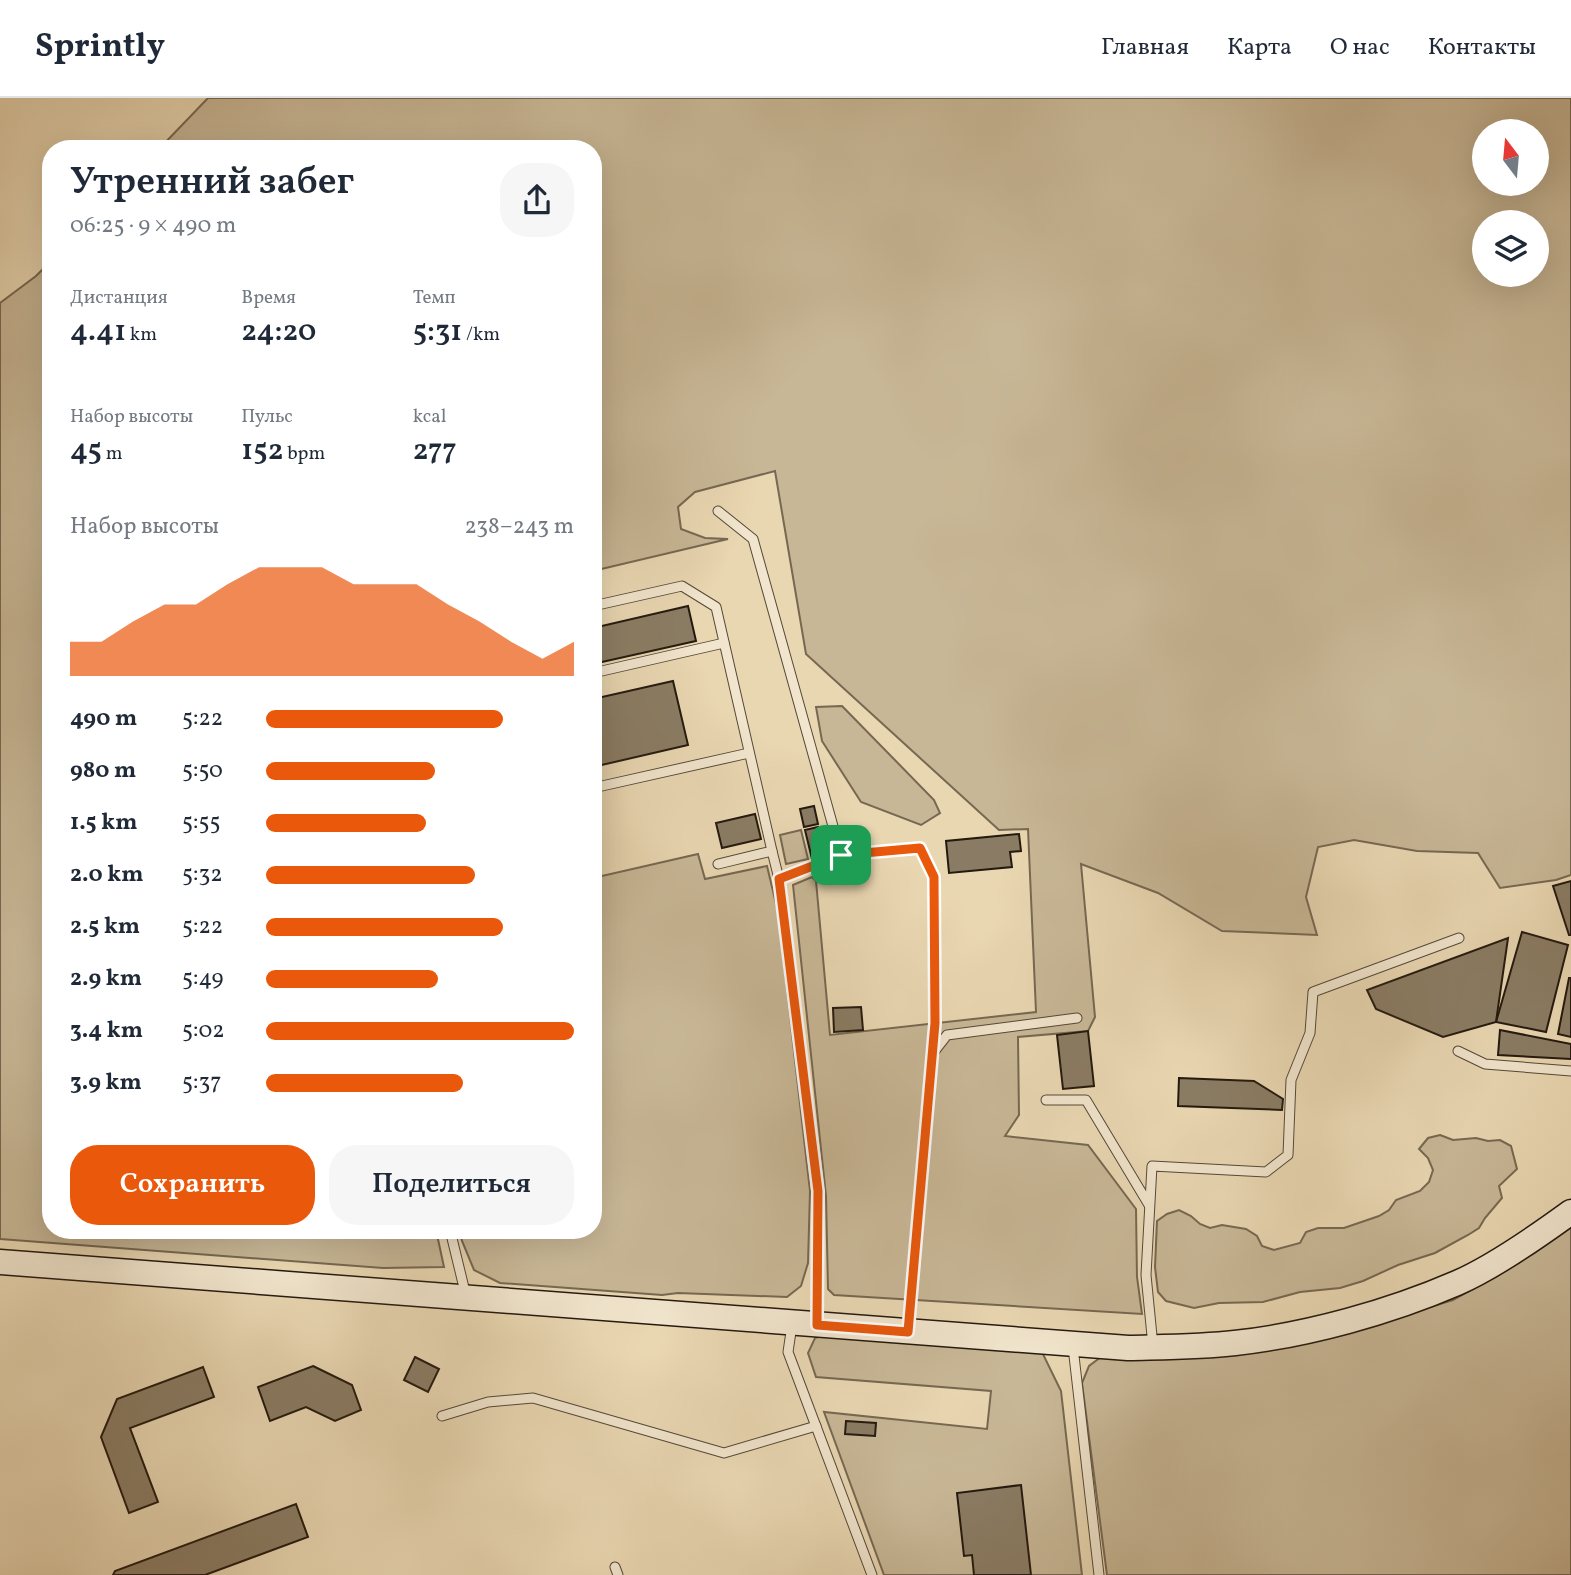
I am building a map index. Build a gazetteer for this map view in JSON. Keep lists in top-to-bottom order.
{
  "north": "top",
  "page": {
    "header": "Sprintly",
    "nav": [
      "Главная",
      "Карта",
      "О нас",
      "Контакты"
    ],
    "heading": ["Утренний забег", "06:25 · 9 × 490 m"],
    "stats": [
      ["Дистанция", "4.41 km"],
      ["Время", "24:20"],
      ["Темп", "5:31 /km"],
      ["Набор высоты", "45 m"],
      ["Пульс", "152 bpm"],
      ["kcal", "277"]
    ],
    "chart": ["Набор высоты", "238–243 m"],
    "list": [
      {
        "name": "490 m",
        "note": "5:22"
      },
      {
        "name": "980 m",
        "note": "5:50"
      },
      {
        "name": "1.5 km",
        "note": "5:55"
      },
      {
        "name": "2.0 km",
        "note": "5:32"
      },
      {
        "name": "2.5 km",
        "note": "5:22"
      },
      {
        "name": "2.9 km",
        "note": "5:49"
      },
      {
        "name": "3.4 km",
        "note": "5:02"
      },
      {
        "name": "3.9 km",
        "note": "5:37"
      }
    ],
    "buttons": ["Сохранить", "Поделиться"]
  }
}
